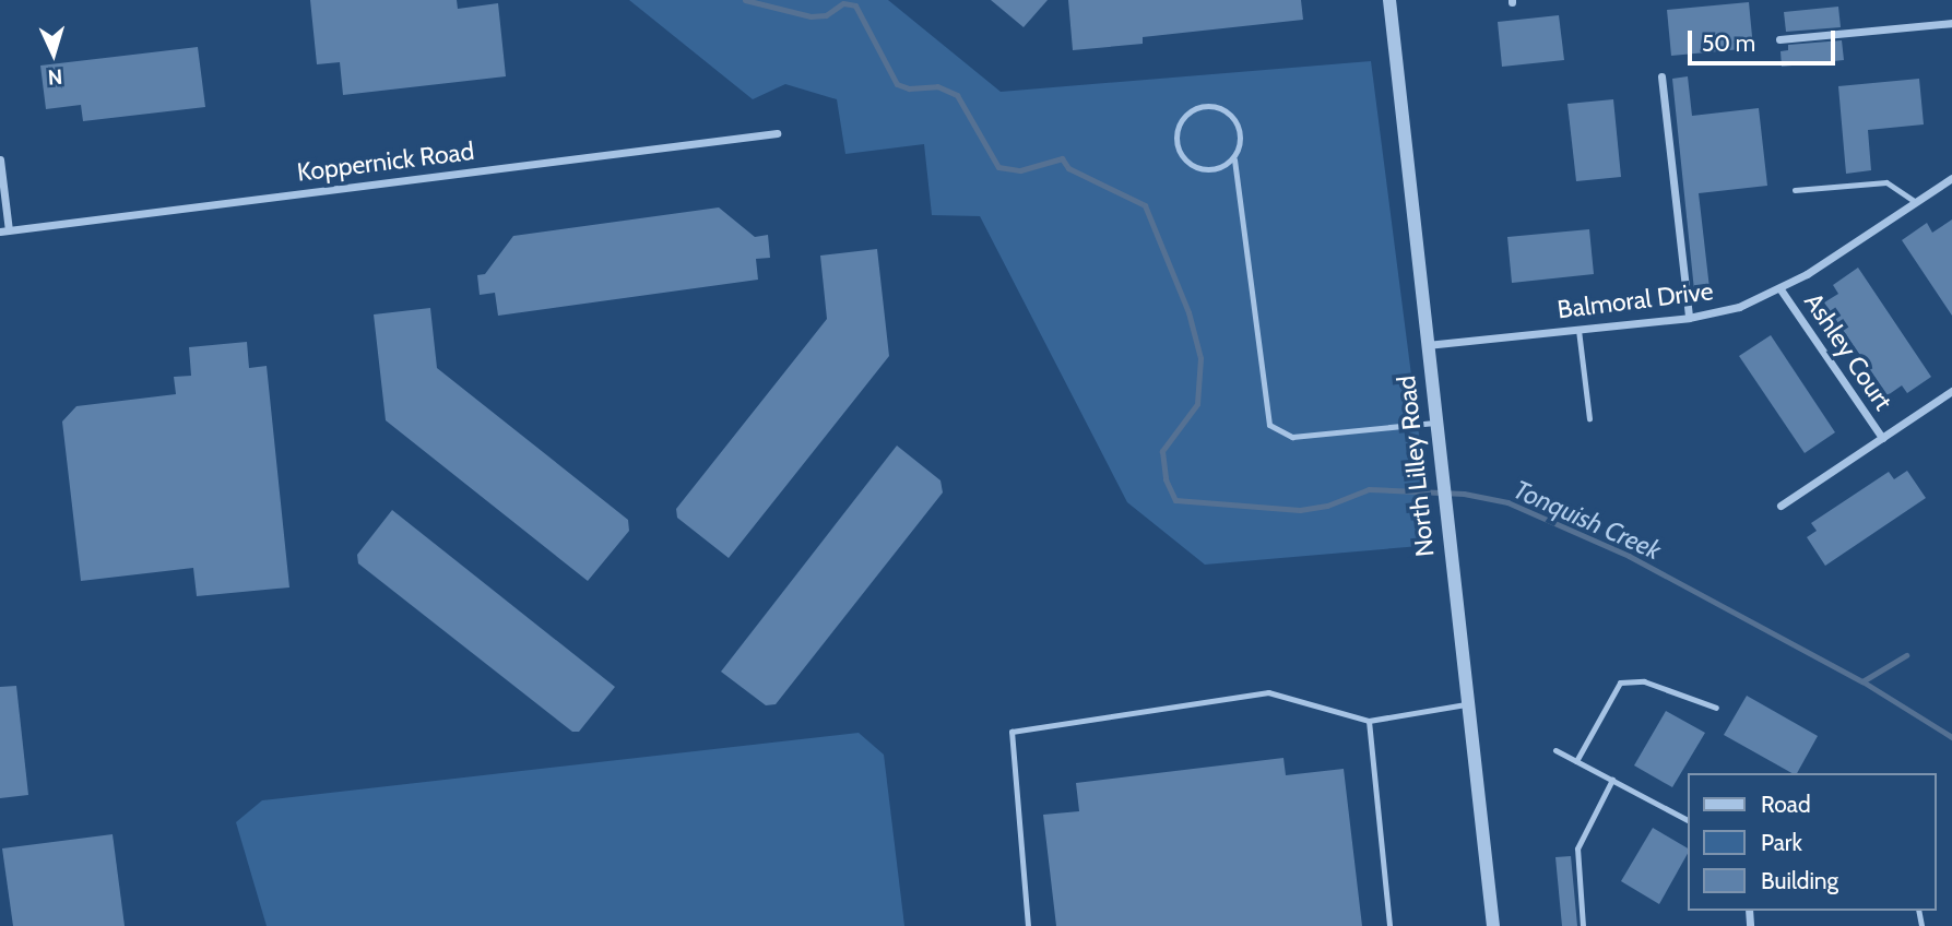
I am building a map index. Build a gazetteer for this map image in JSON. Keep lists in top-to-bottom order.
{
  "streets": {
    "street": [
      "Koppernick Road",
      "Balmoral Drive",
      "Ashley Court",
      "North Lilley Road"
    ]
  },
  "crossings": [
    ["Balmoral Drive", "Ashley Court"],
    ["Balmoral Drive", "North Lilley Road"]
  ],
  "water": ["Tonquish Creek"],
  "legend": ["Road", "Park", "Building"],
  "scale_bar": "50 m",
  "north": "bottom"
}
